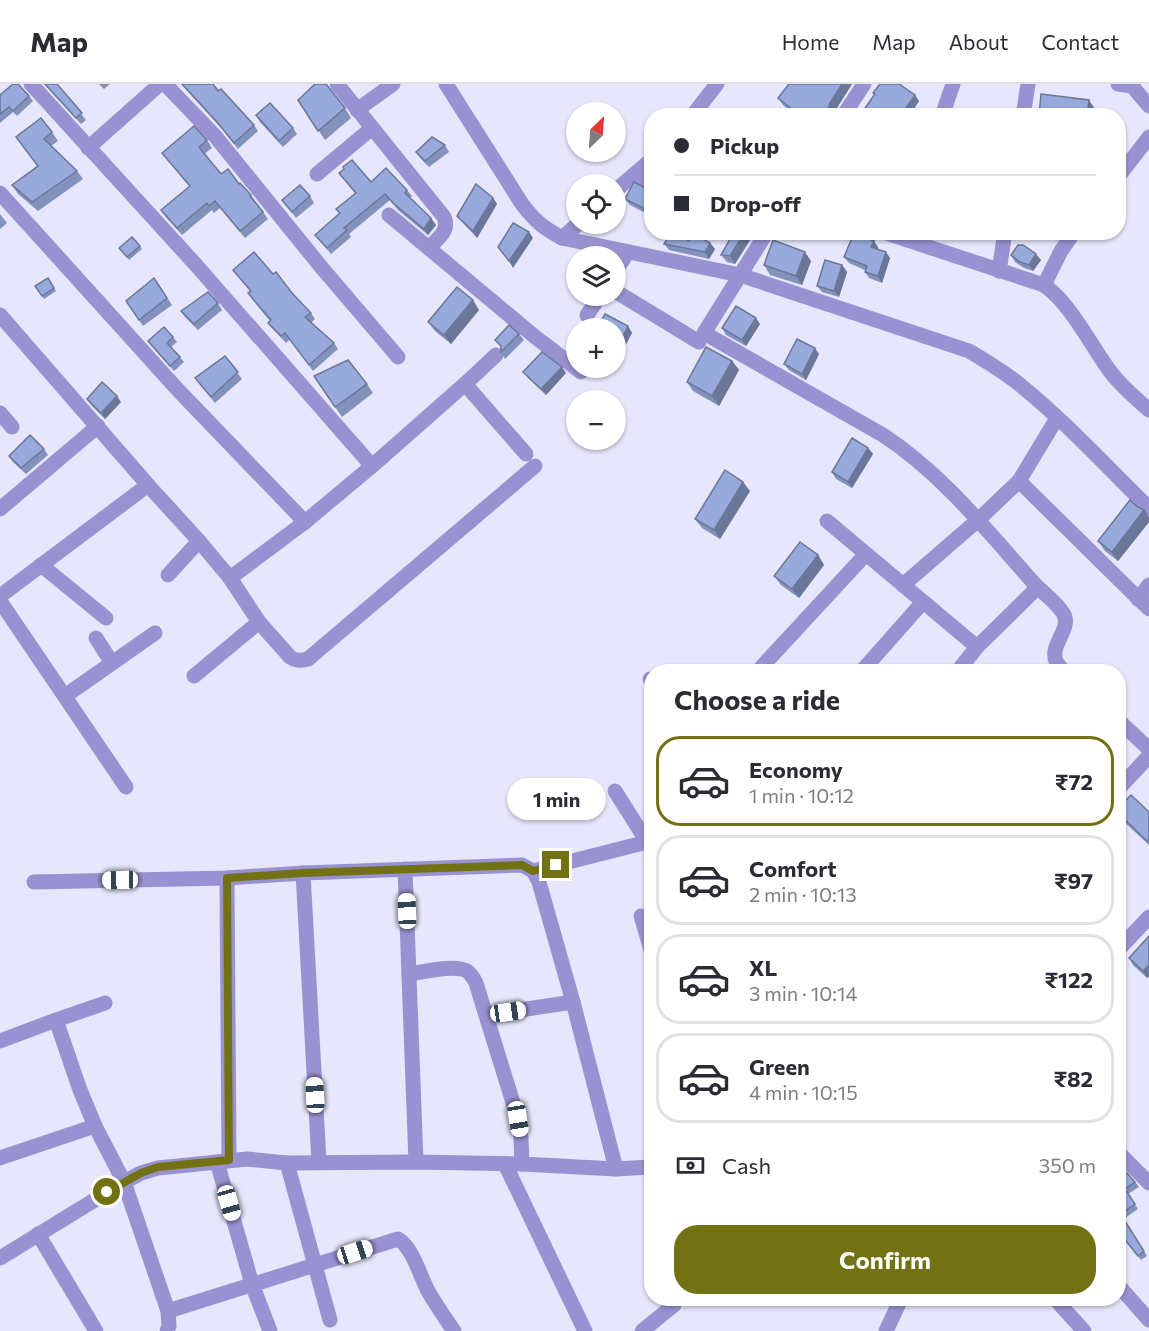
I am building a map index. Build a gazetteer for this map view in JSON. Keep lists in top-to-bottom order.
{
  "north": "top right",
  "page": {
    "header": "Map",
    "nav": [
      "Home",
      "Map",
      "About",
      "Contact"
    ],
    "map_buttons": ["+", "−"],
    "banner": ["Pickup", "Drop-off"],
    "heading": "Choose a ride",
    "list": [
      {
        "name": "Economy",
        "note": "1 min · 10:12",
        "value": "₹72"
      },
      {
        "name": "Comfort",
        "note": "2 min · 10:13",
        "value": "₹97"
      },
      {
        "name": "XL",
        "note": "3 min · 10:14",
        "value": "₹122"
      },
      {
        "name": "Green",
        "note": "4 min · 10:15",
        "value": "₹82"
      }
    ],
    "bubble": "1 min",
    "pay": ["Cash", "350 m"],
    "buttons": "Confirm"
  }
}
